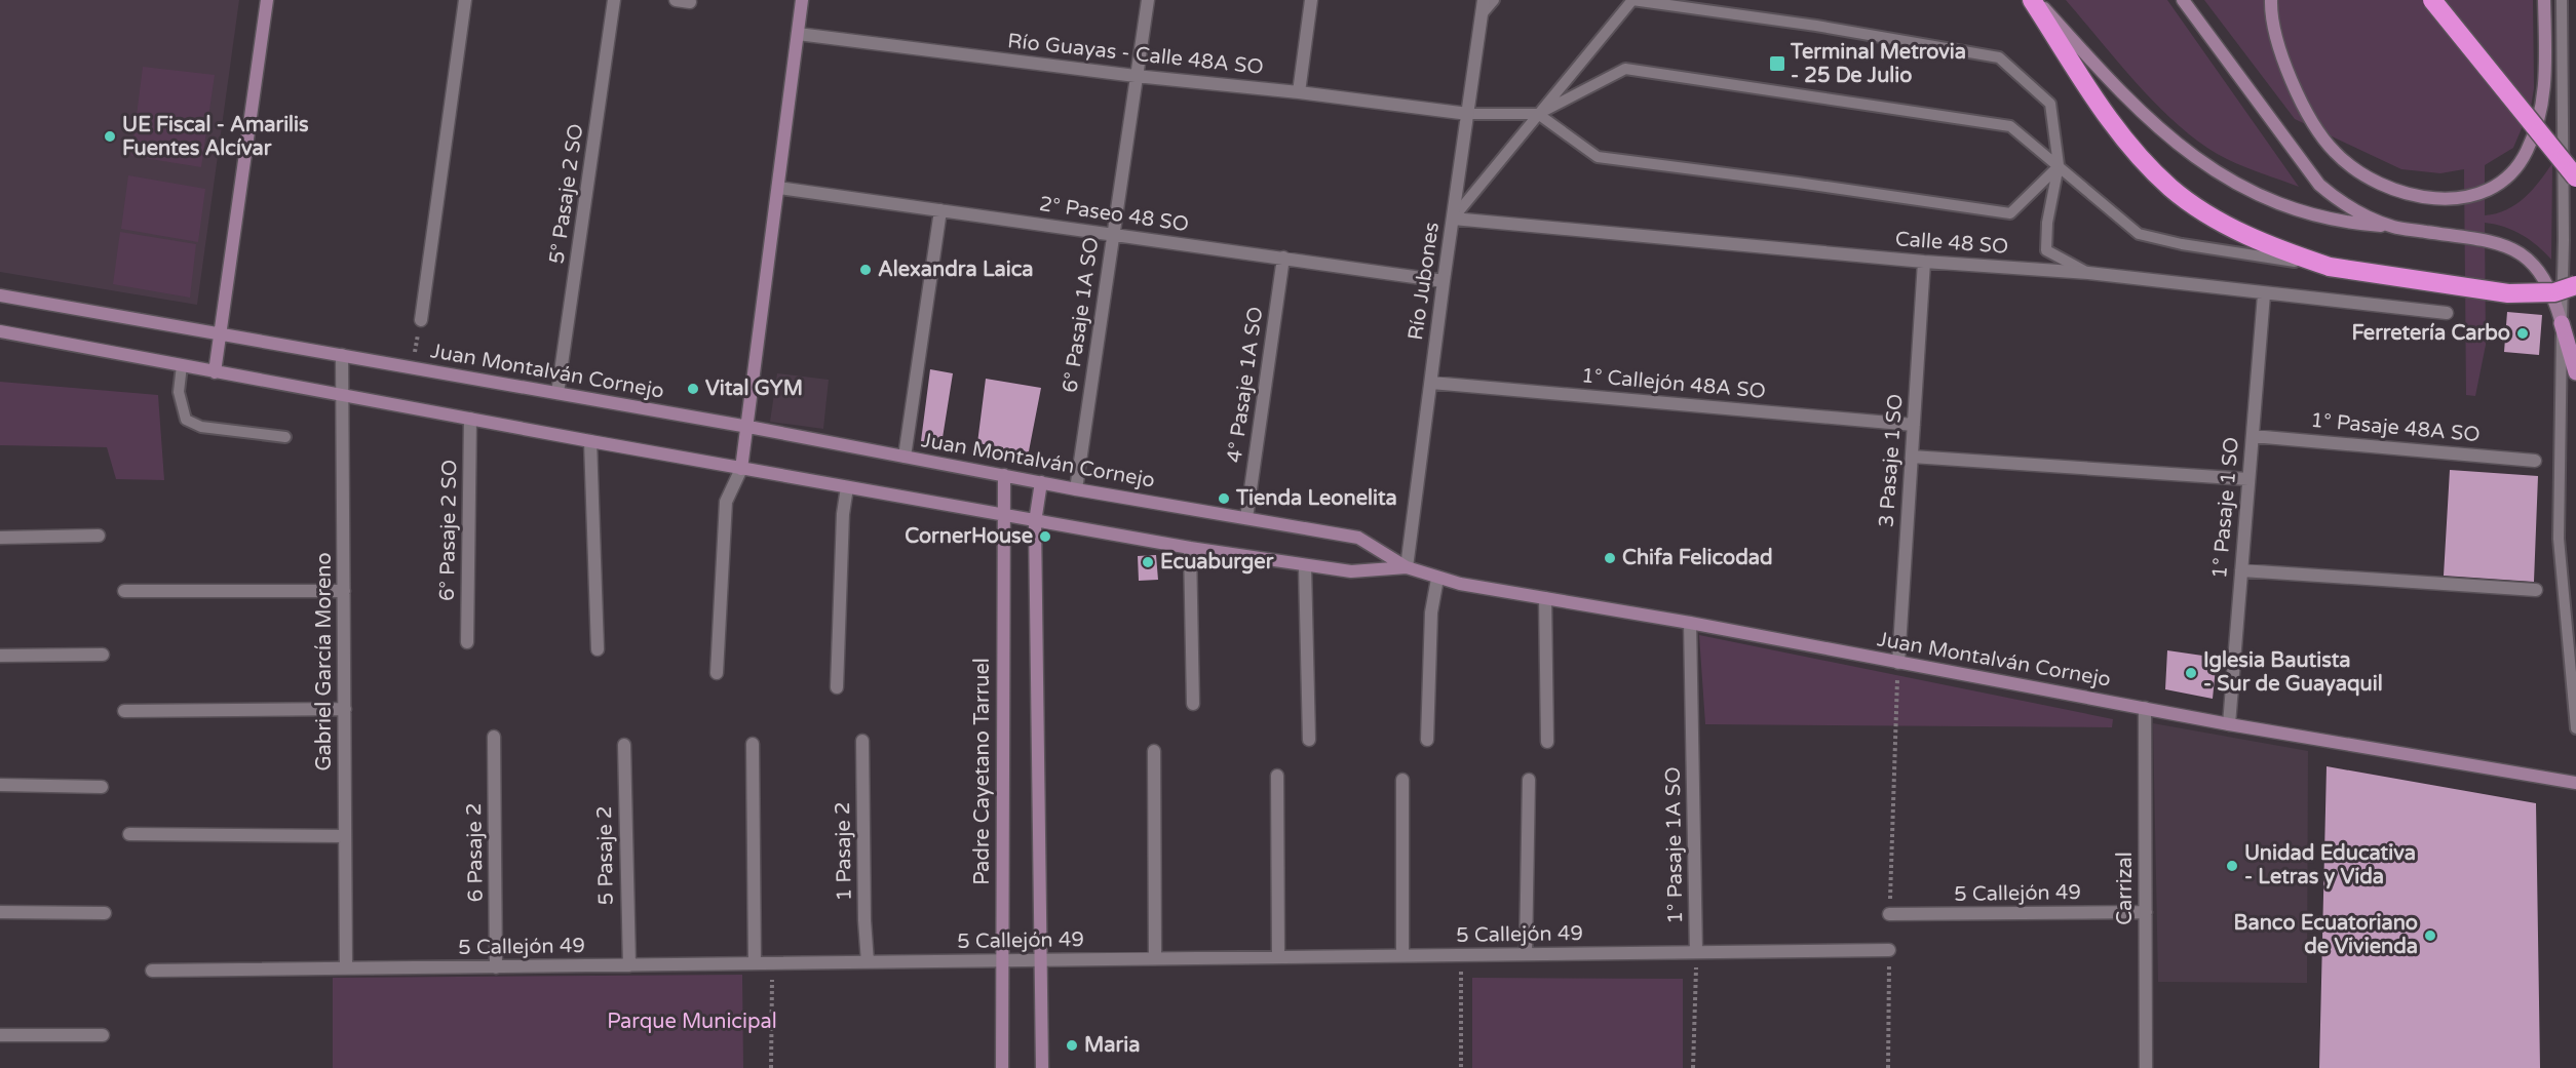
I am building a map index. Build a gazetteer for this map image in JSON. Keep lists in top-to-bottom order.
{
  "streets": {
    "street": [
      "Río Guayas - Calle 48A SO",
      "5° Pasaje 2 SO",
      "2° Paseo 48 SO",
      "Calle 48 SO",
      "Río Jubones",
      "6° Pasaje 1A SO",
      "Juan Montalván Cornejo",
      "1° Callejón 48A SO",
      "4° Pasaje 1A SO",
      "1° Pasaje 48A SO",
      "3 Pasaje 1 SO",
      "1° Pasaje 1 SO",
      "6° Pasaje 2 SO",
      "Gabriel García Moreno",
      "Padre Cayetano Tarruel",
      "1° Pasaje 1A SO",
      "1 Pasaje 2",
      "6 Pasaje 2",
      "5 Pasaje 2",
      "Carrizal",
      "5 Callejón 49"
    ]
  },
  "crossings": [
    ["Río Guayas - Calle 48A SO", "Río Jubones"],
    ["Río Guayas - Calle 48A SO", "6° Pasaje 1A SO"],
    ["5° Pasaje 2 SO", "Juan Montalván Cornejo"],
    ["2° Paseo 48 SO", "Río Jubones"],
    ["2° Paseo 48 SO", "6° Pasaje 1A SO"],
    ["2° Paseo 48 SO", "4° Pasaje 1A SO"],
    ["Calle 48 SO", "Río Jubones"],
    ["Calle 48 SO", "3 Pasaje 1 SO"],
    ["Calle 48 SO", "1° Pasaje 1 SO"],
    ["Río Jubones", "Juan Montalván Cornejo"],
    ["Río Jubones", "1° Callejón 48A SO"],
    ["6° Pasaje 1A SO", "Juan Montalván Cornejo"],
    ["Juan Montalván Cornejo", "4° Pasaje 1A SO"],
    ["Juan Montalván Cornejo", "3 Pasaje 1 SO"],
    ["Juan Montalván Cornejo", "1° Pasaje 1 SO"],
    ["Juan Montalván Cornejo", "6° Pasaje 2 SO"],
    ["Juan Montalván Cornejo", "Gabriel García Moreno"],
    ["Juan Montalván Cornejo", "Padre Cayetano Tarruel"],
    ["Juan Montalván Cornejo", "1° Pasaje 1A SO"],
    ["Juan Montalván Cornejo", "Carrizal"],
    ["1° Callejón 48A SO", "3 Pasaje 1 SO"],
    ["1° Pasaje 48A SO", "1° Pasaje 1 SO"],
    ["Gabriel García Moreno", "5 Callejón 49"],
    ["Padre Cayetano Tarruel", "5 Callejón 49"],
    ["1° Pasaje 1A SO", "5 Callejón 49"],
    ["1 Pasaje 2", "5 Callejón 49"],
    ["6 Pasaje 2", "5 Callejón 49"],
    ["5 Pasaje 2", "5 Callejón 49"],
    ["Carrizal", "5 Callejón 49"]
  ],
  "parks": ["Parque Municipal"],
  "places": {
    "transit": ["Terminal Metrovia - 25 De Julio"],
    "other": [
      "UE Fiscal - Amarilis Fuentes Alcívar",
      "Alexandra Laica",
      "Ferretería Carbo",
      "Vital GYM",
      "Tienda Leonelita",
      "CornerHouse",
      "Chifa Felicodad",
      "Ecuaburger",
      "Iglesia Bautista - Sur de Guayaquil",
      "Unidad Educativa - Letras y Vida",
      "Banco Ecuatoriano de Vivienda",
      "Maria"
    ]
  }
}
